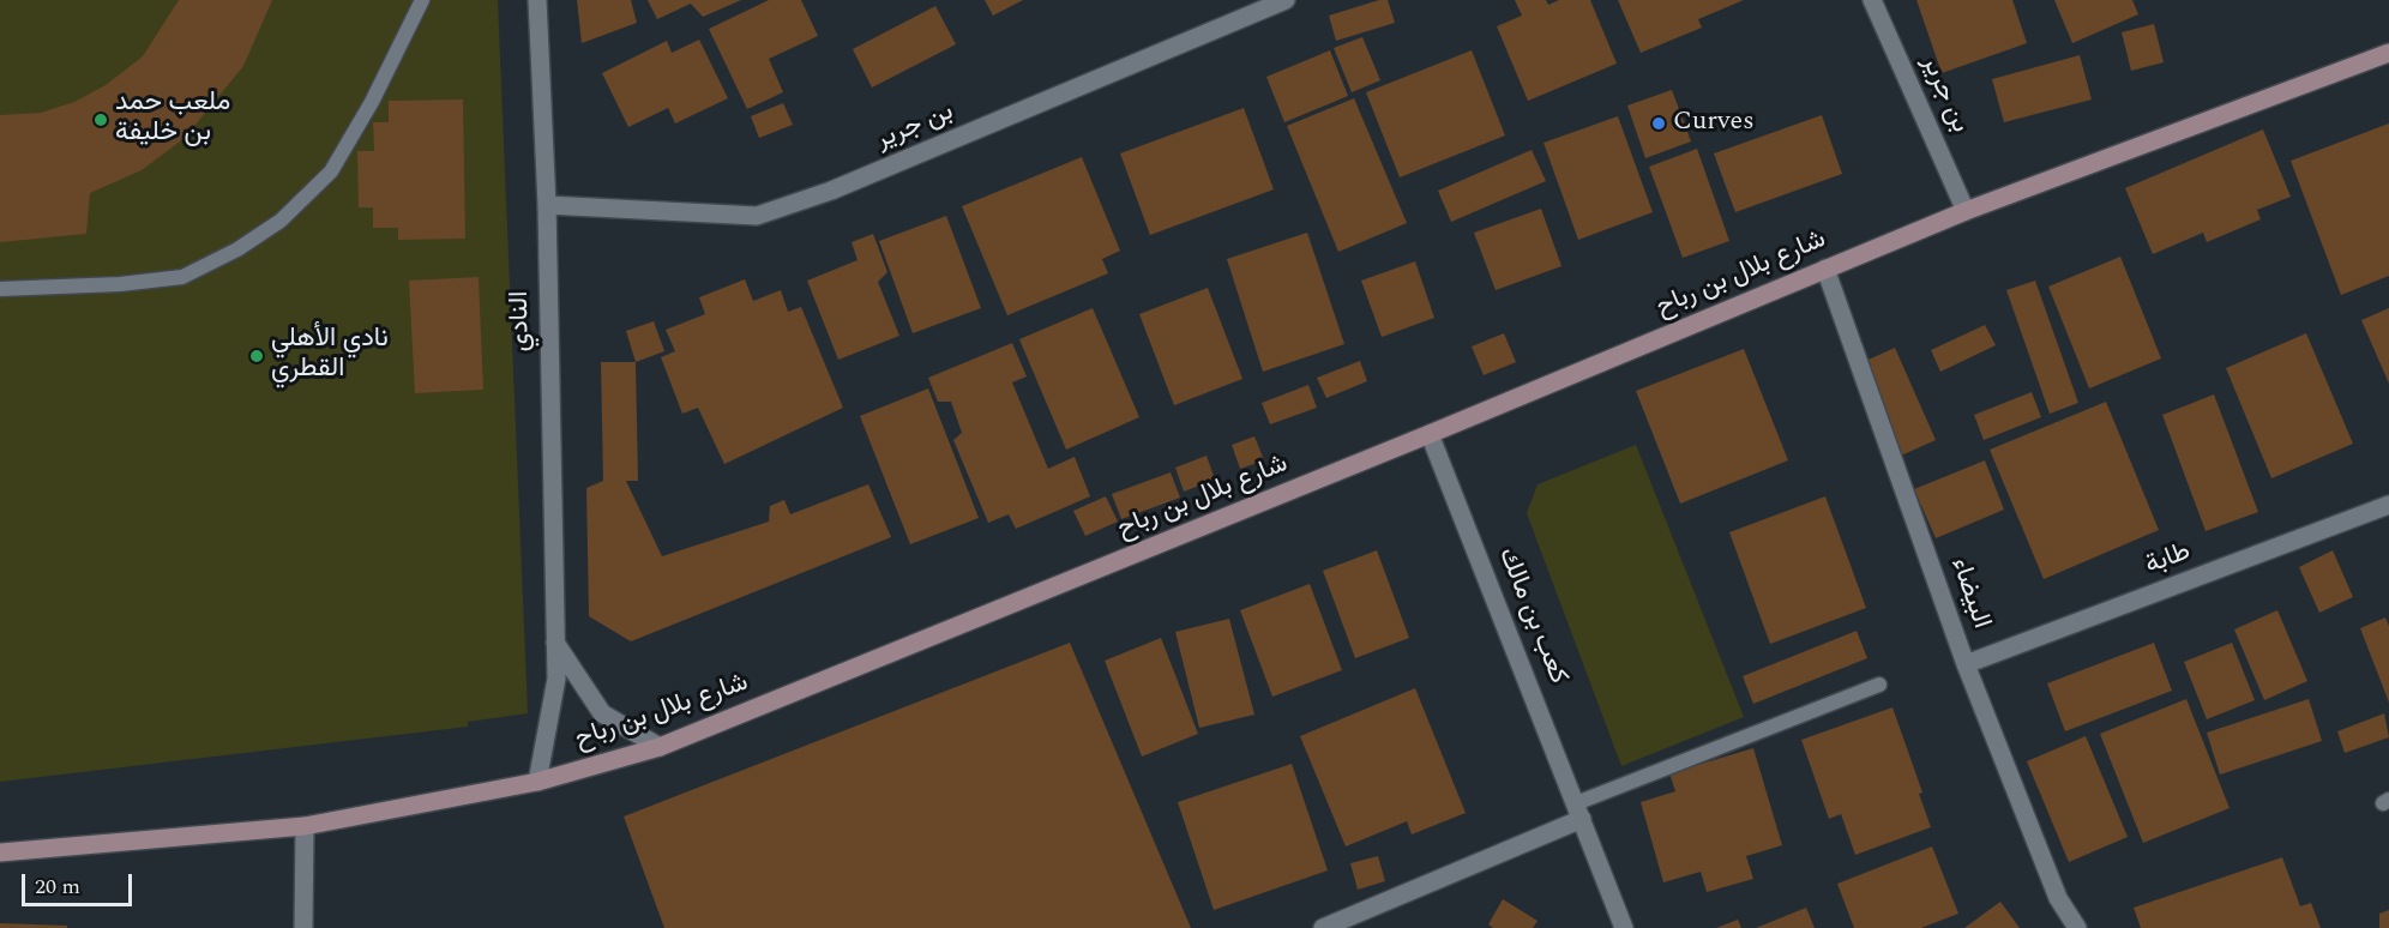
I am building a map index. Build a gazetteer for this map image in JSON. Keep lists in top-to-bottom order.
{
  "streets": {
    "street": [
      "بن جرير",
      "شارع بلال بن رباح",
      "النادي",
      "طابة",
      "البيضاء",
      "كعب بن مالك"
    ]
  },
  "crossings": [
    ["بن جرير", "شارع بلال بن رباح"],
    ["بن جرير", "النادي"],
    ["شارع بلال بن رباح", "النادي"],
    ["شارع بلال بن رباح", "البيضاء"],
    ["شارع بلال بن رباح", "كعب بن مالك"],
    ["طابة", "البيضاء"]
  ],
  "places": ["ملعب حمد بن خليفة", "Curves", "نادي الأهلي القطري"],
  "scale_bar": "20 m"
}
